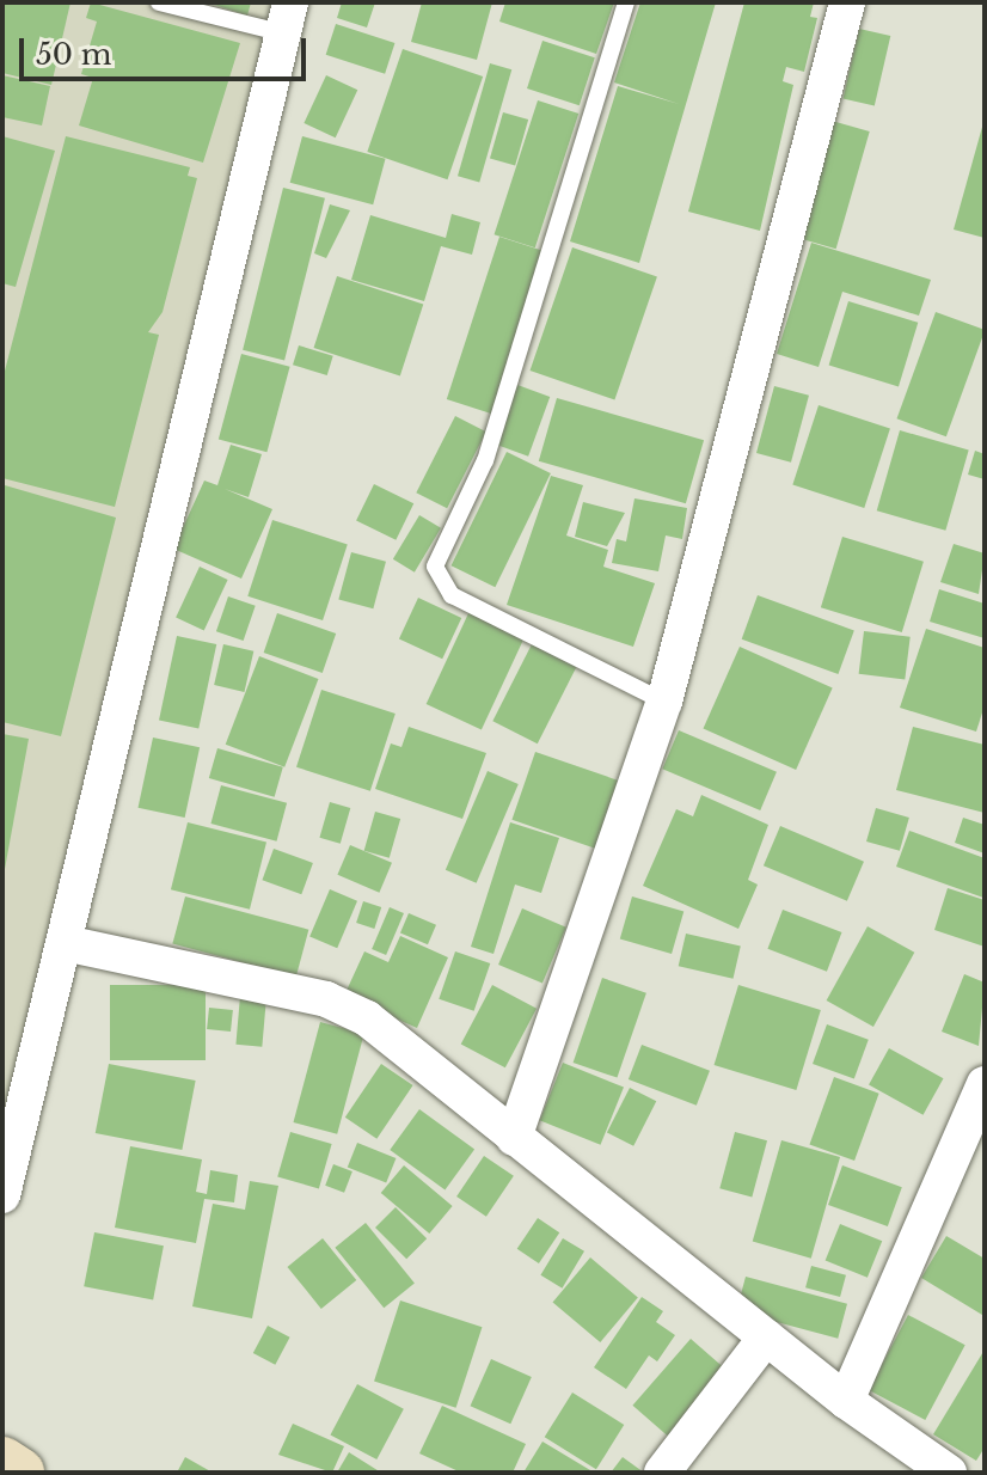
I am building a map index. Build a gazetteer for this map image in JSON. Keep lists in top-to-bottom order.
{
  "scale_bar": "50 m"
}
